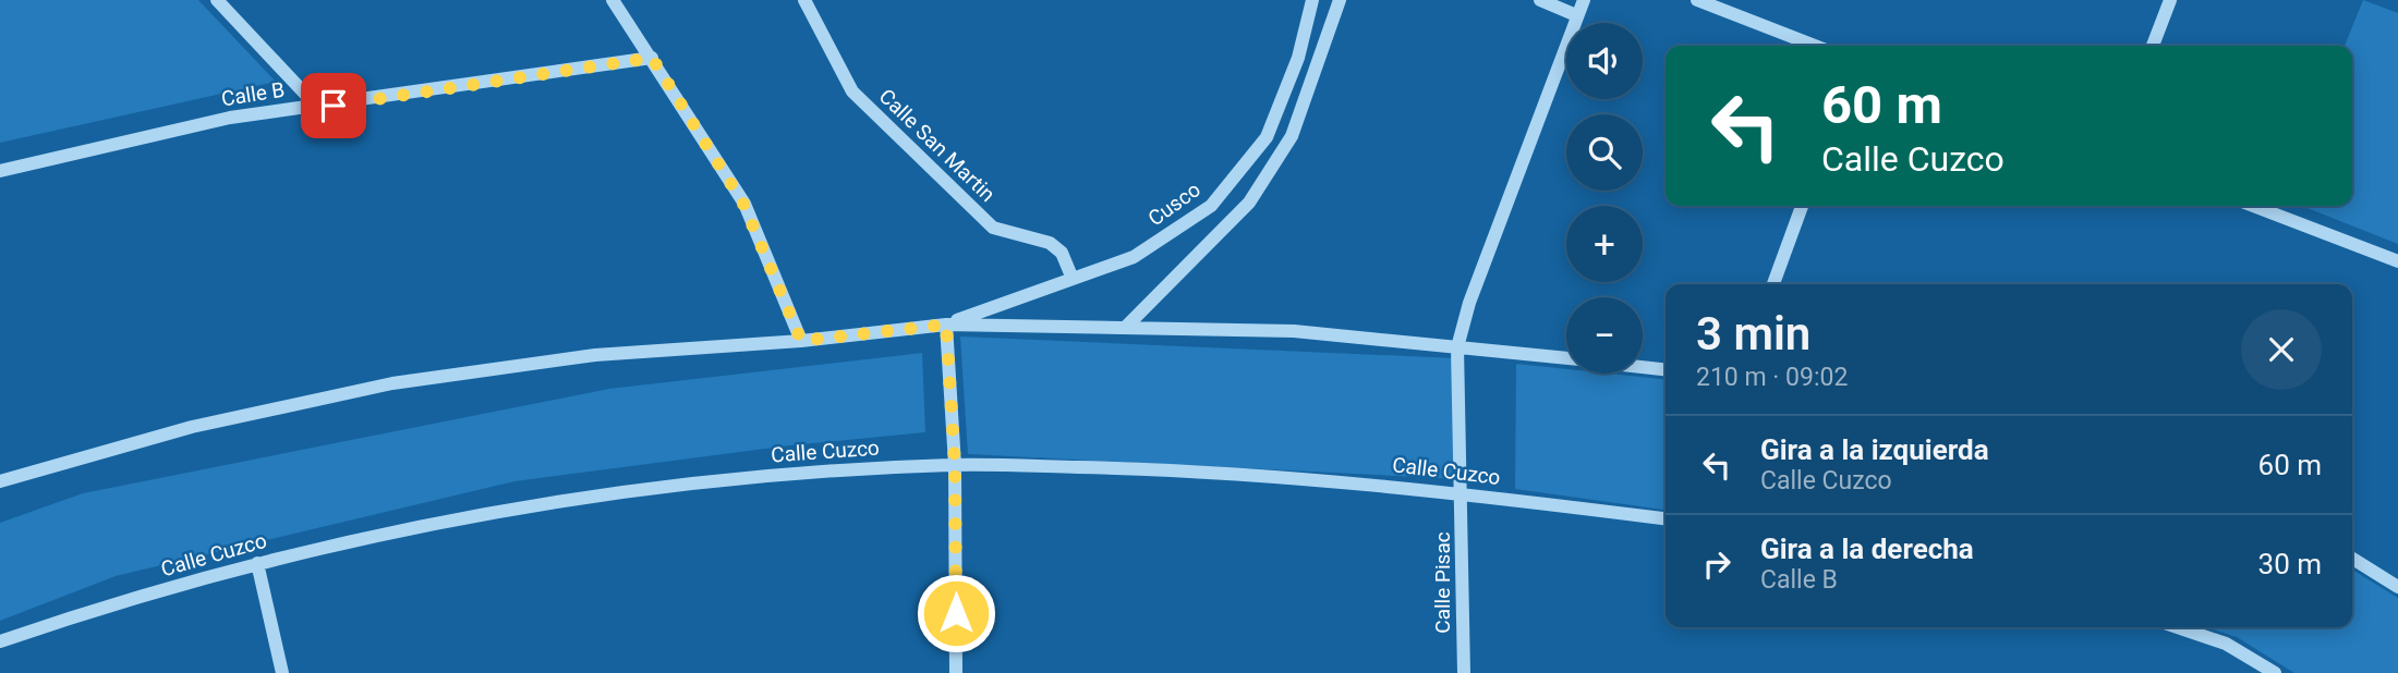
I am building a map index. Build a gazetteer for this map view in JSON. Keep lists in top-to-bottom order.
{
  "streets": {
    "street": [
      "Calle B",
      "Calle San Martin",
      "Cusco",
      "Calle Cuzco",
      "Calle Pisac"
    ]
  },
  "crossings": [
    ["Calle San Martin", "Cusco"],
    ["Calle Cuzco", "Calle Pisac"]
  ],
  "page": {
    "map_buttons": ["+", "−"],
    "turn": ["60 m", "Calle Cuzco"],
    "heading": ["3 min", "210 m · 09:02"],
    "list": [
      {
        "name": "Gira a la izquierda",
        "note": "Calle Cuzco",
        "value": "60 m"
      },
      {
        "name": "Gira a la derecha",
        "note": "Calle B",
        "value": "30 m"
      }
    ]
  }
}
